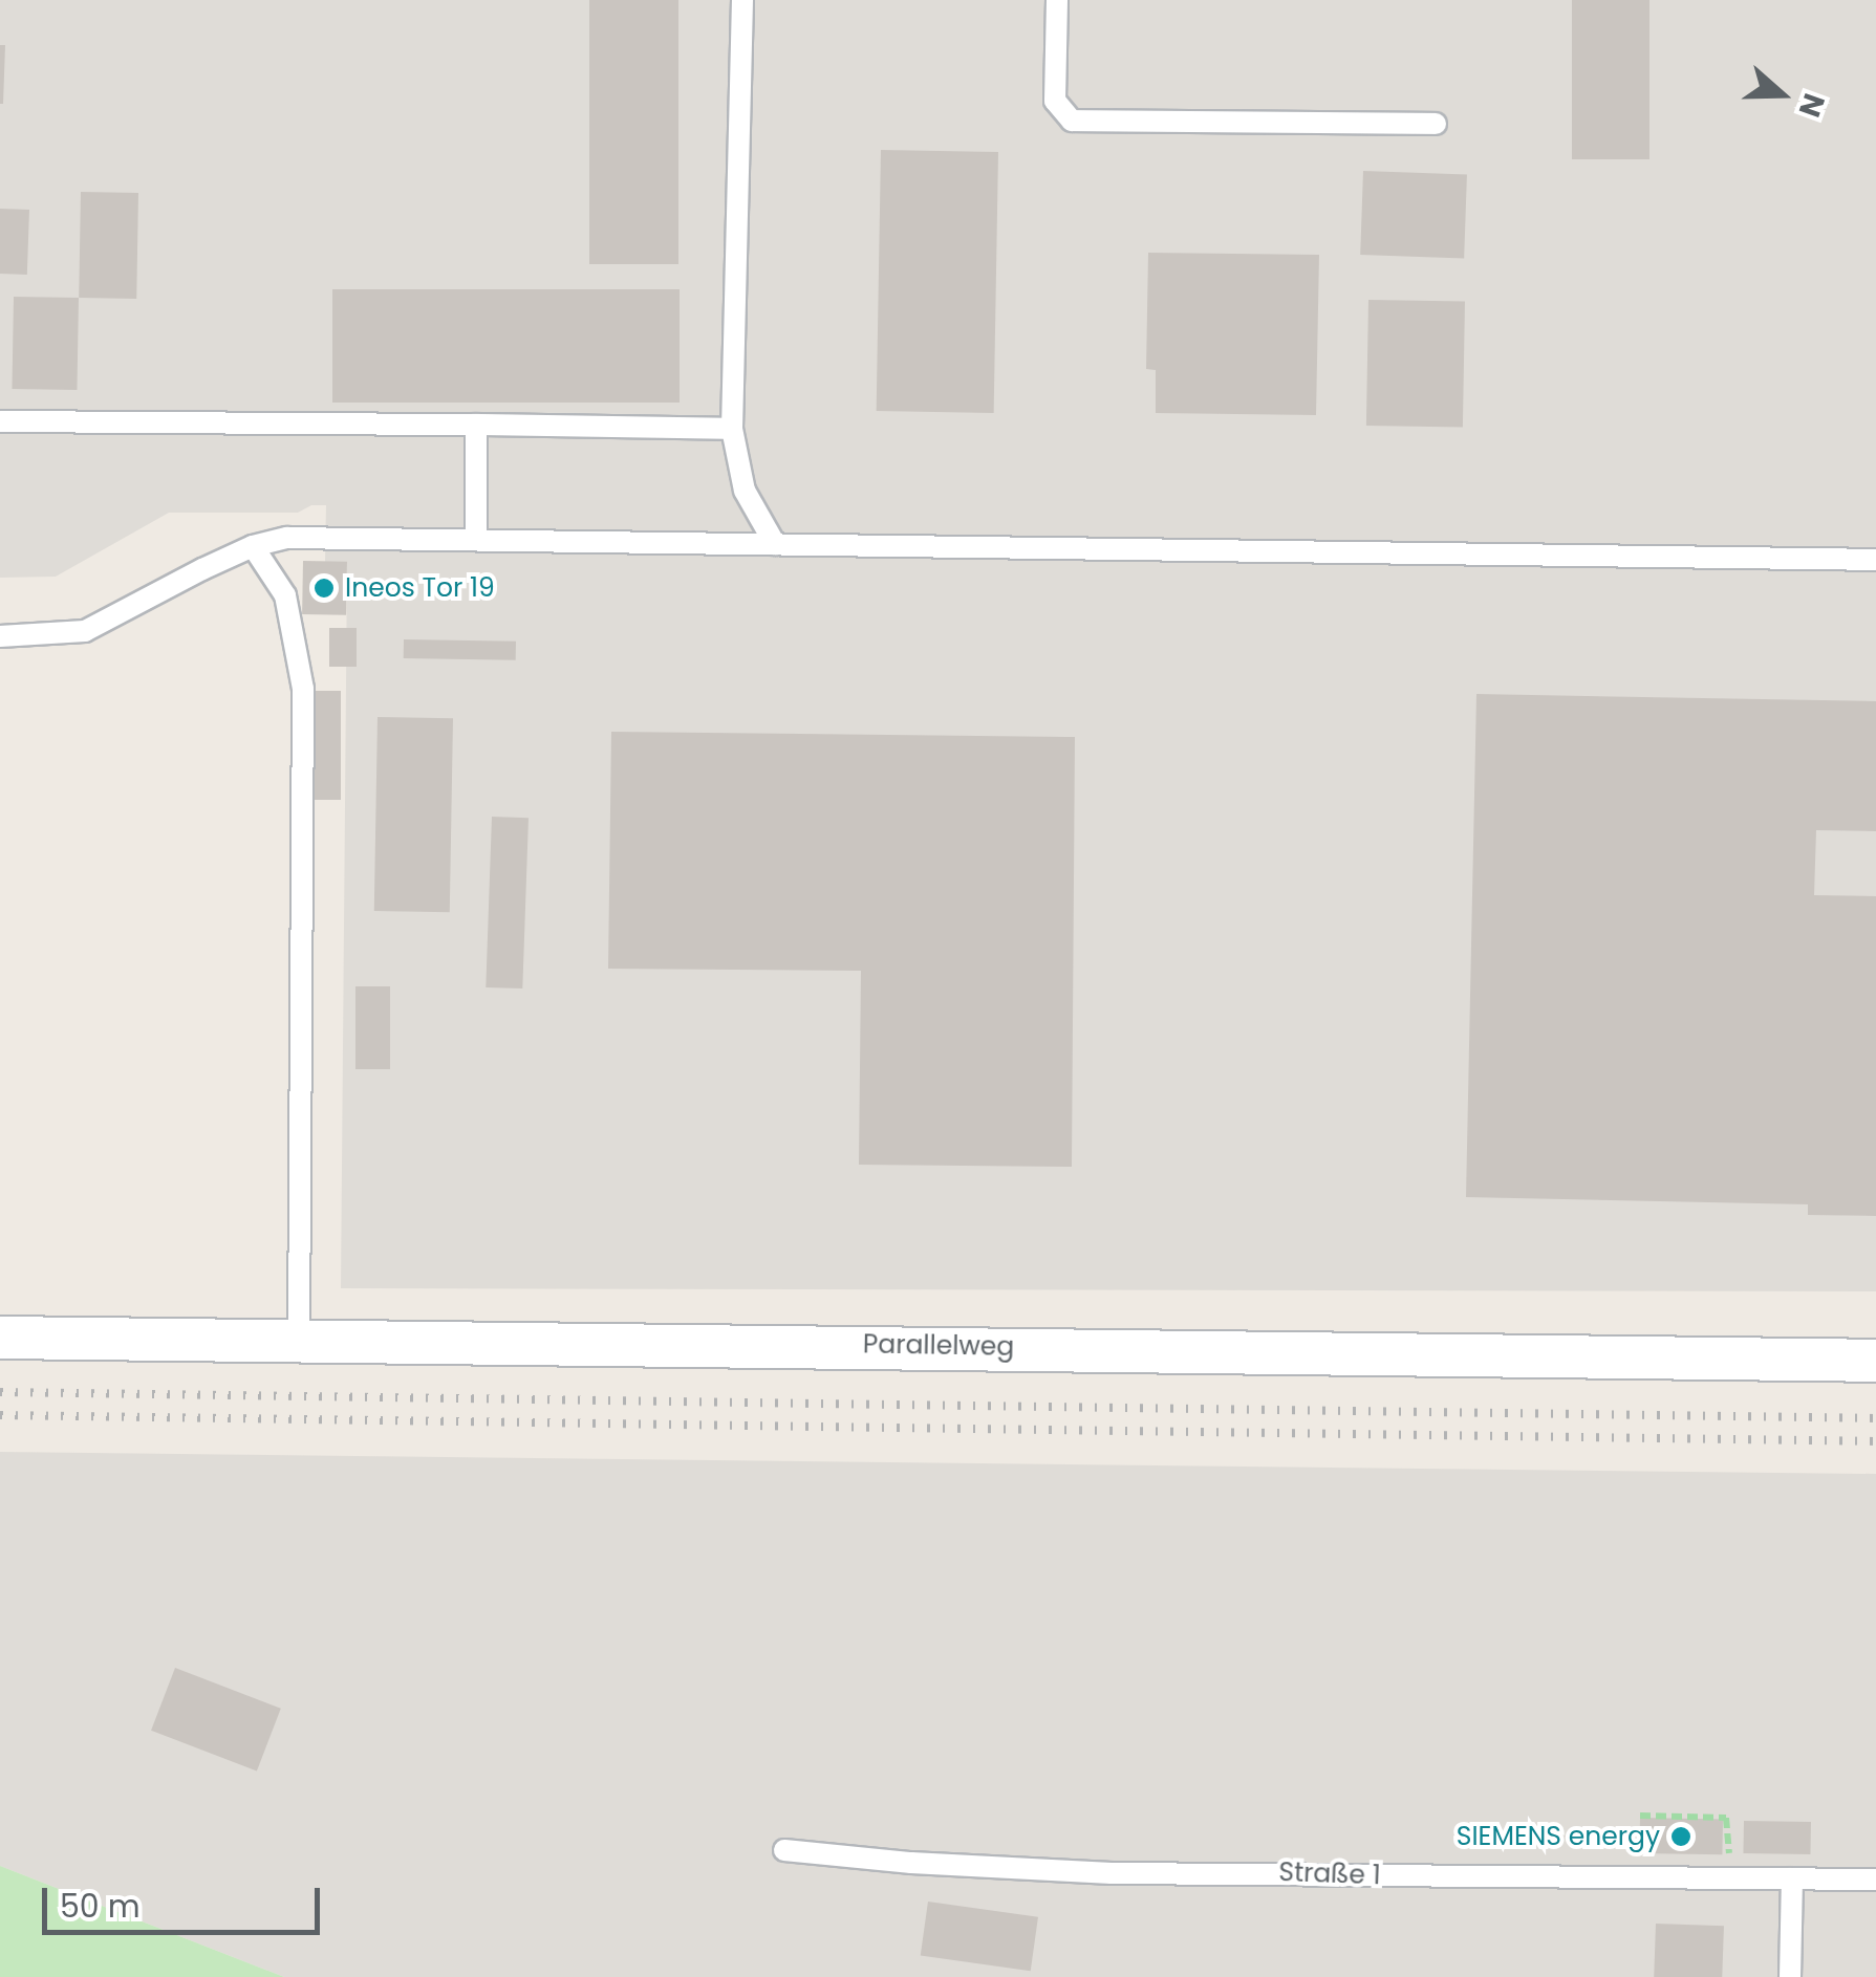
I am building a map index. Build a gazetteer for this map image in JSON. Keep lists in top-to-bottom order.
{
  "streets": {
    "street": ["Parallelweg"],
    "lane": ["Straße 1"]
  },
  "places": ["Ineos Tor 19", "SIEMENS energy"],
  "scale_bar": "50 m",
  "north": "right"
}
